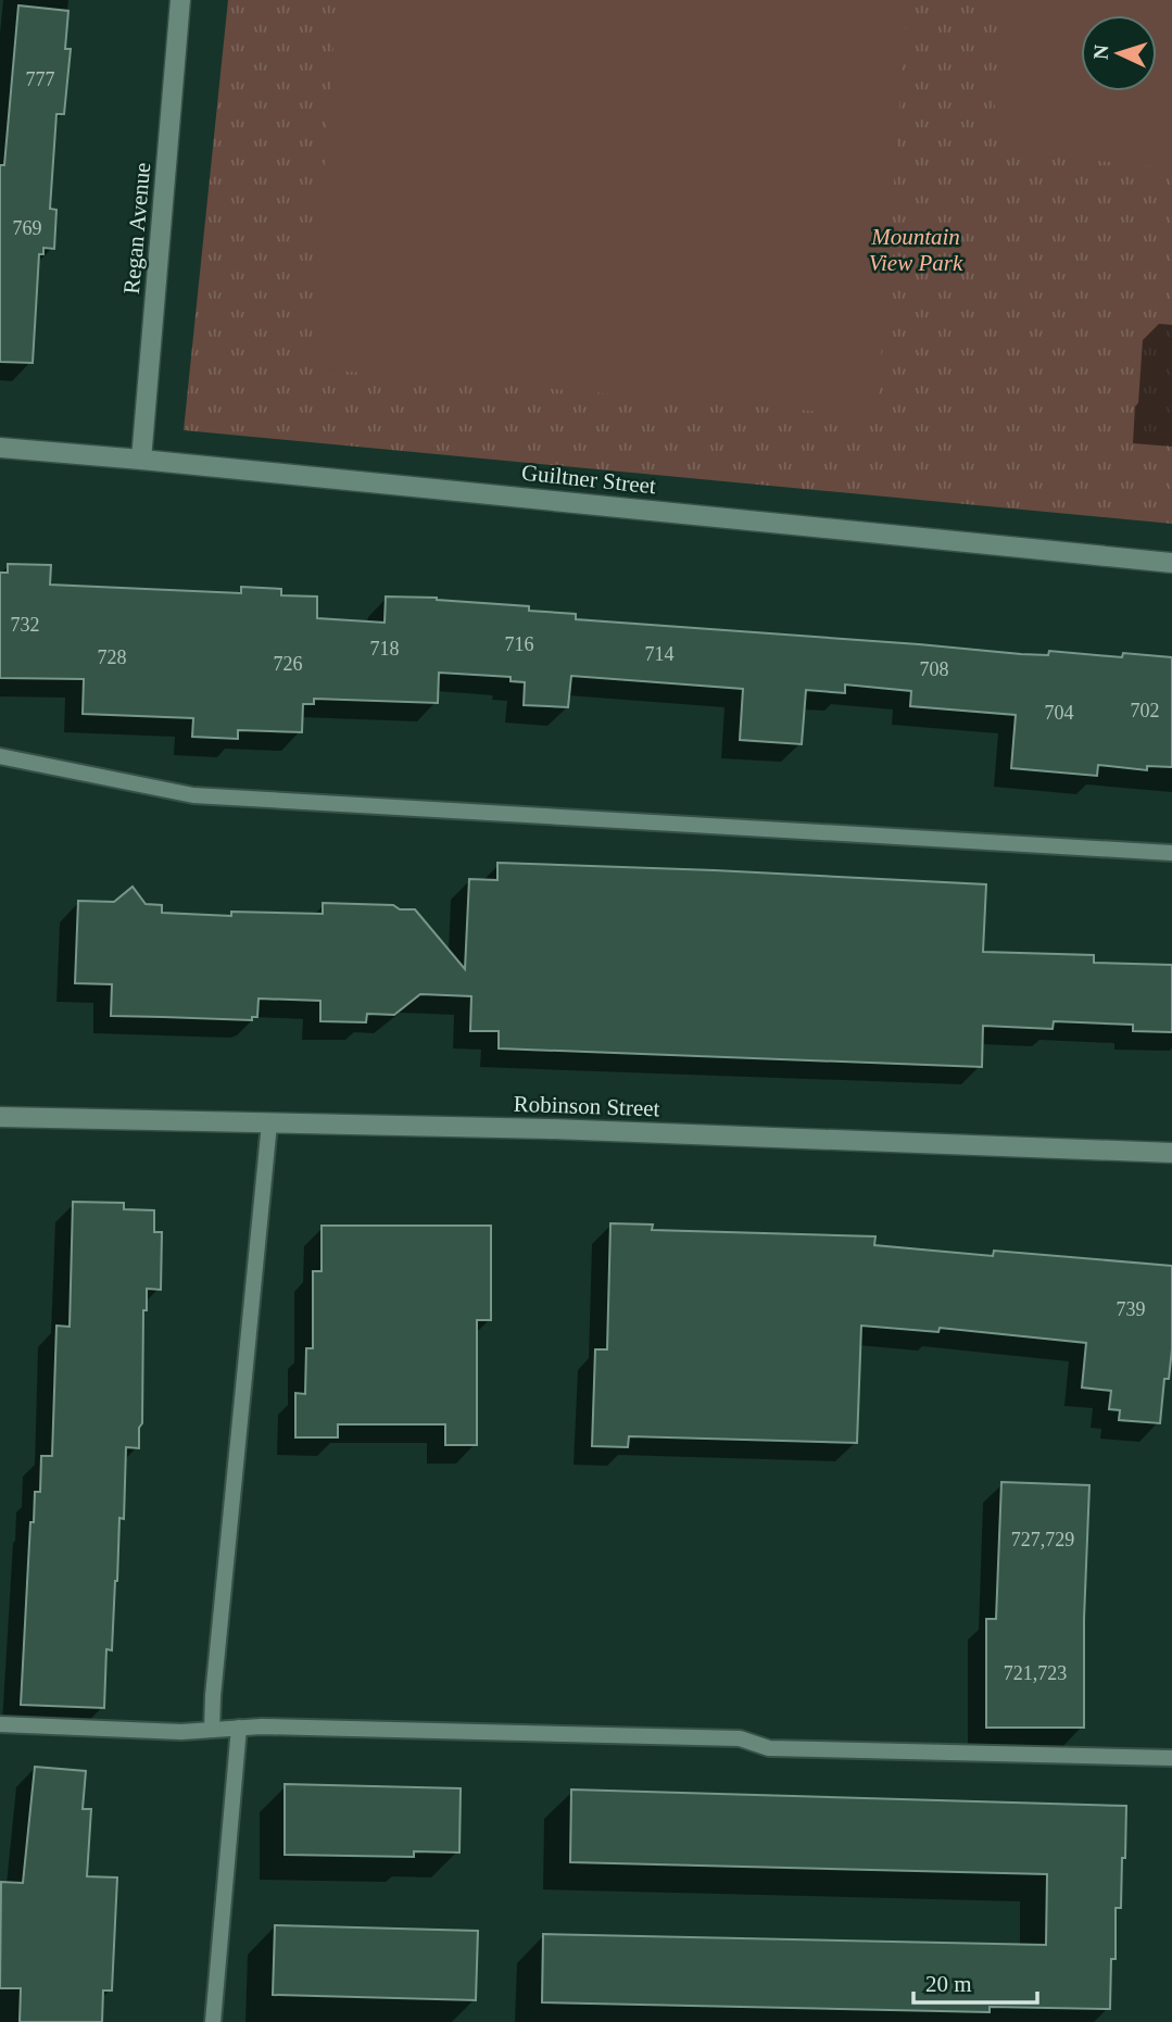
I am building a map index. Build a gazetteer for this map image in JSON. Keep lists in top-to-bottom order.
{
  "streets": {
    "street": ["Regan Avenue", "Guiltner Street", "Robinson Street"]
  },
  "crossings": [
    ["Regan Avenue", "Guiltner Street"]
  ],
  "parks": ["Mountain View Park"],
  "house_numbers": [
    "777",
    "769",
    "732",
    "716",
    "718",
    "714",
    "728",
    "726",
    "708",
    "702",
    "704",
    "739",
    "727,729",
    "721,723"
  ],
  "scale_bar": "20 m",
  "north": "left"
}
